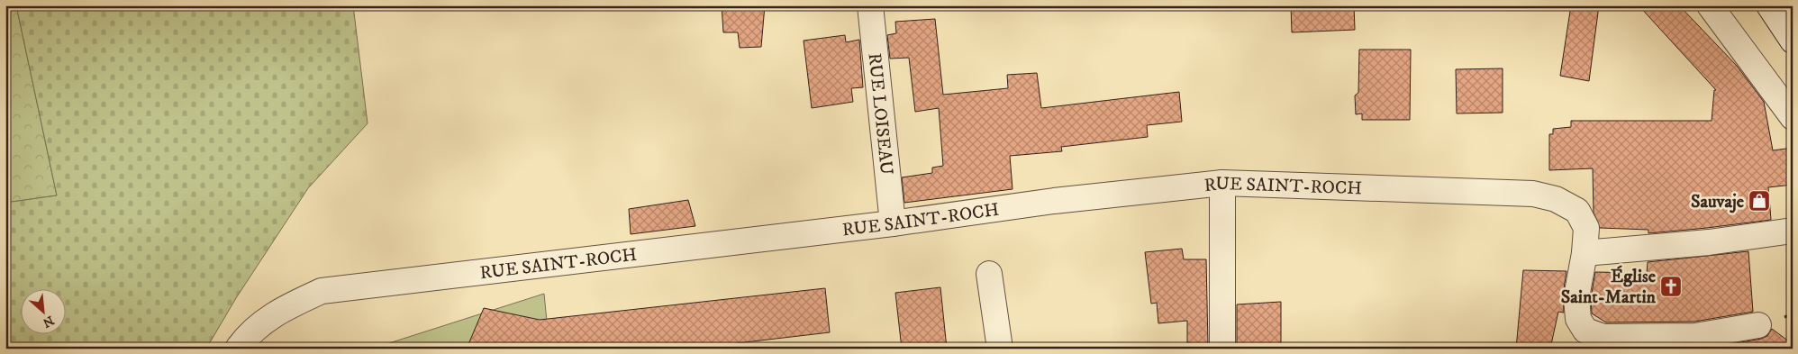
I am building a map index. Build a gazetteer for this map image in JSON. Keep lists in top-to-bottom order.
{
  "streets": {
    "street": ["RUE LOISEAU", "RUE SAINT-ROCH"]
  },
  "crossings": [
    ["RUE LOISEAU", "RUE SAINT-ROCH"]
  ],
  "places": {
    "shop": ["Sauvaje"],
    "church": ["Église Saint-Martin"]
  },
  "north": "bottom right"
}
